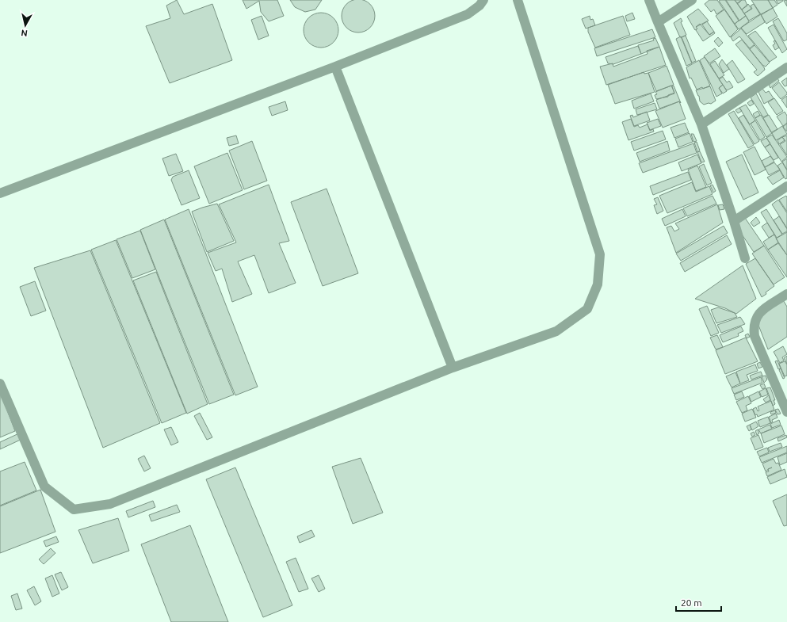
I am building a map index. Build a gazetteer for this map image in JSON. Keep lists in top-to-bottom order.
{
  "scale_bar": "20 m",
  "north": "bottom"
}
